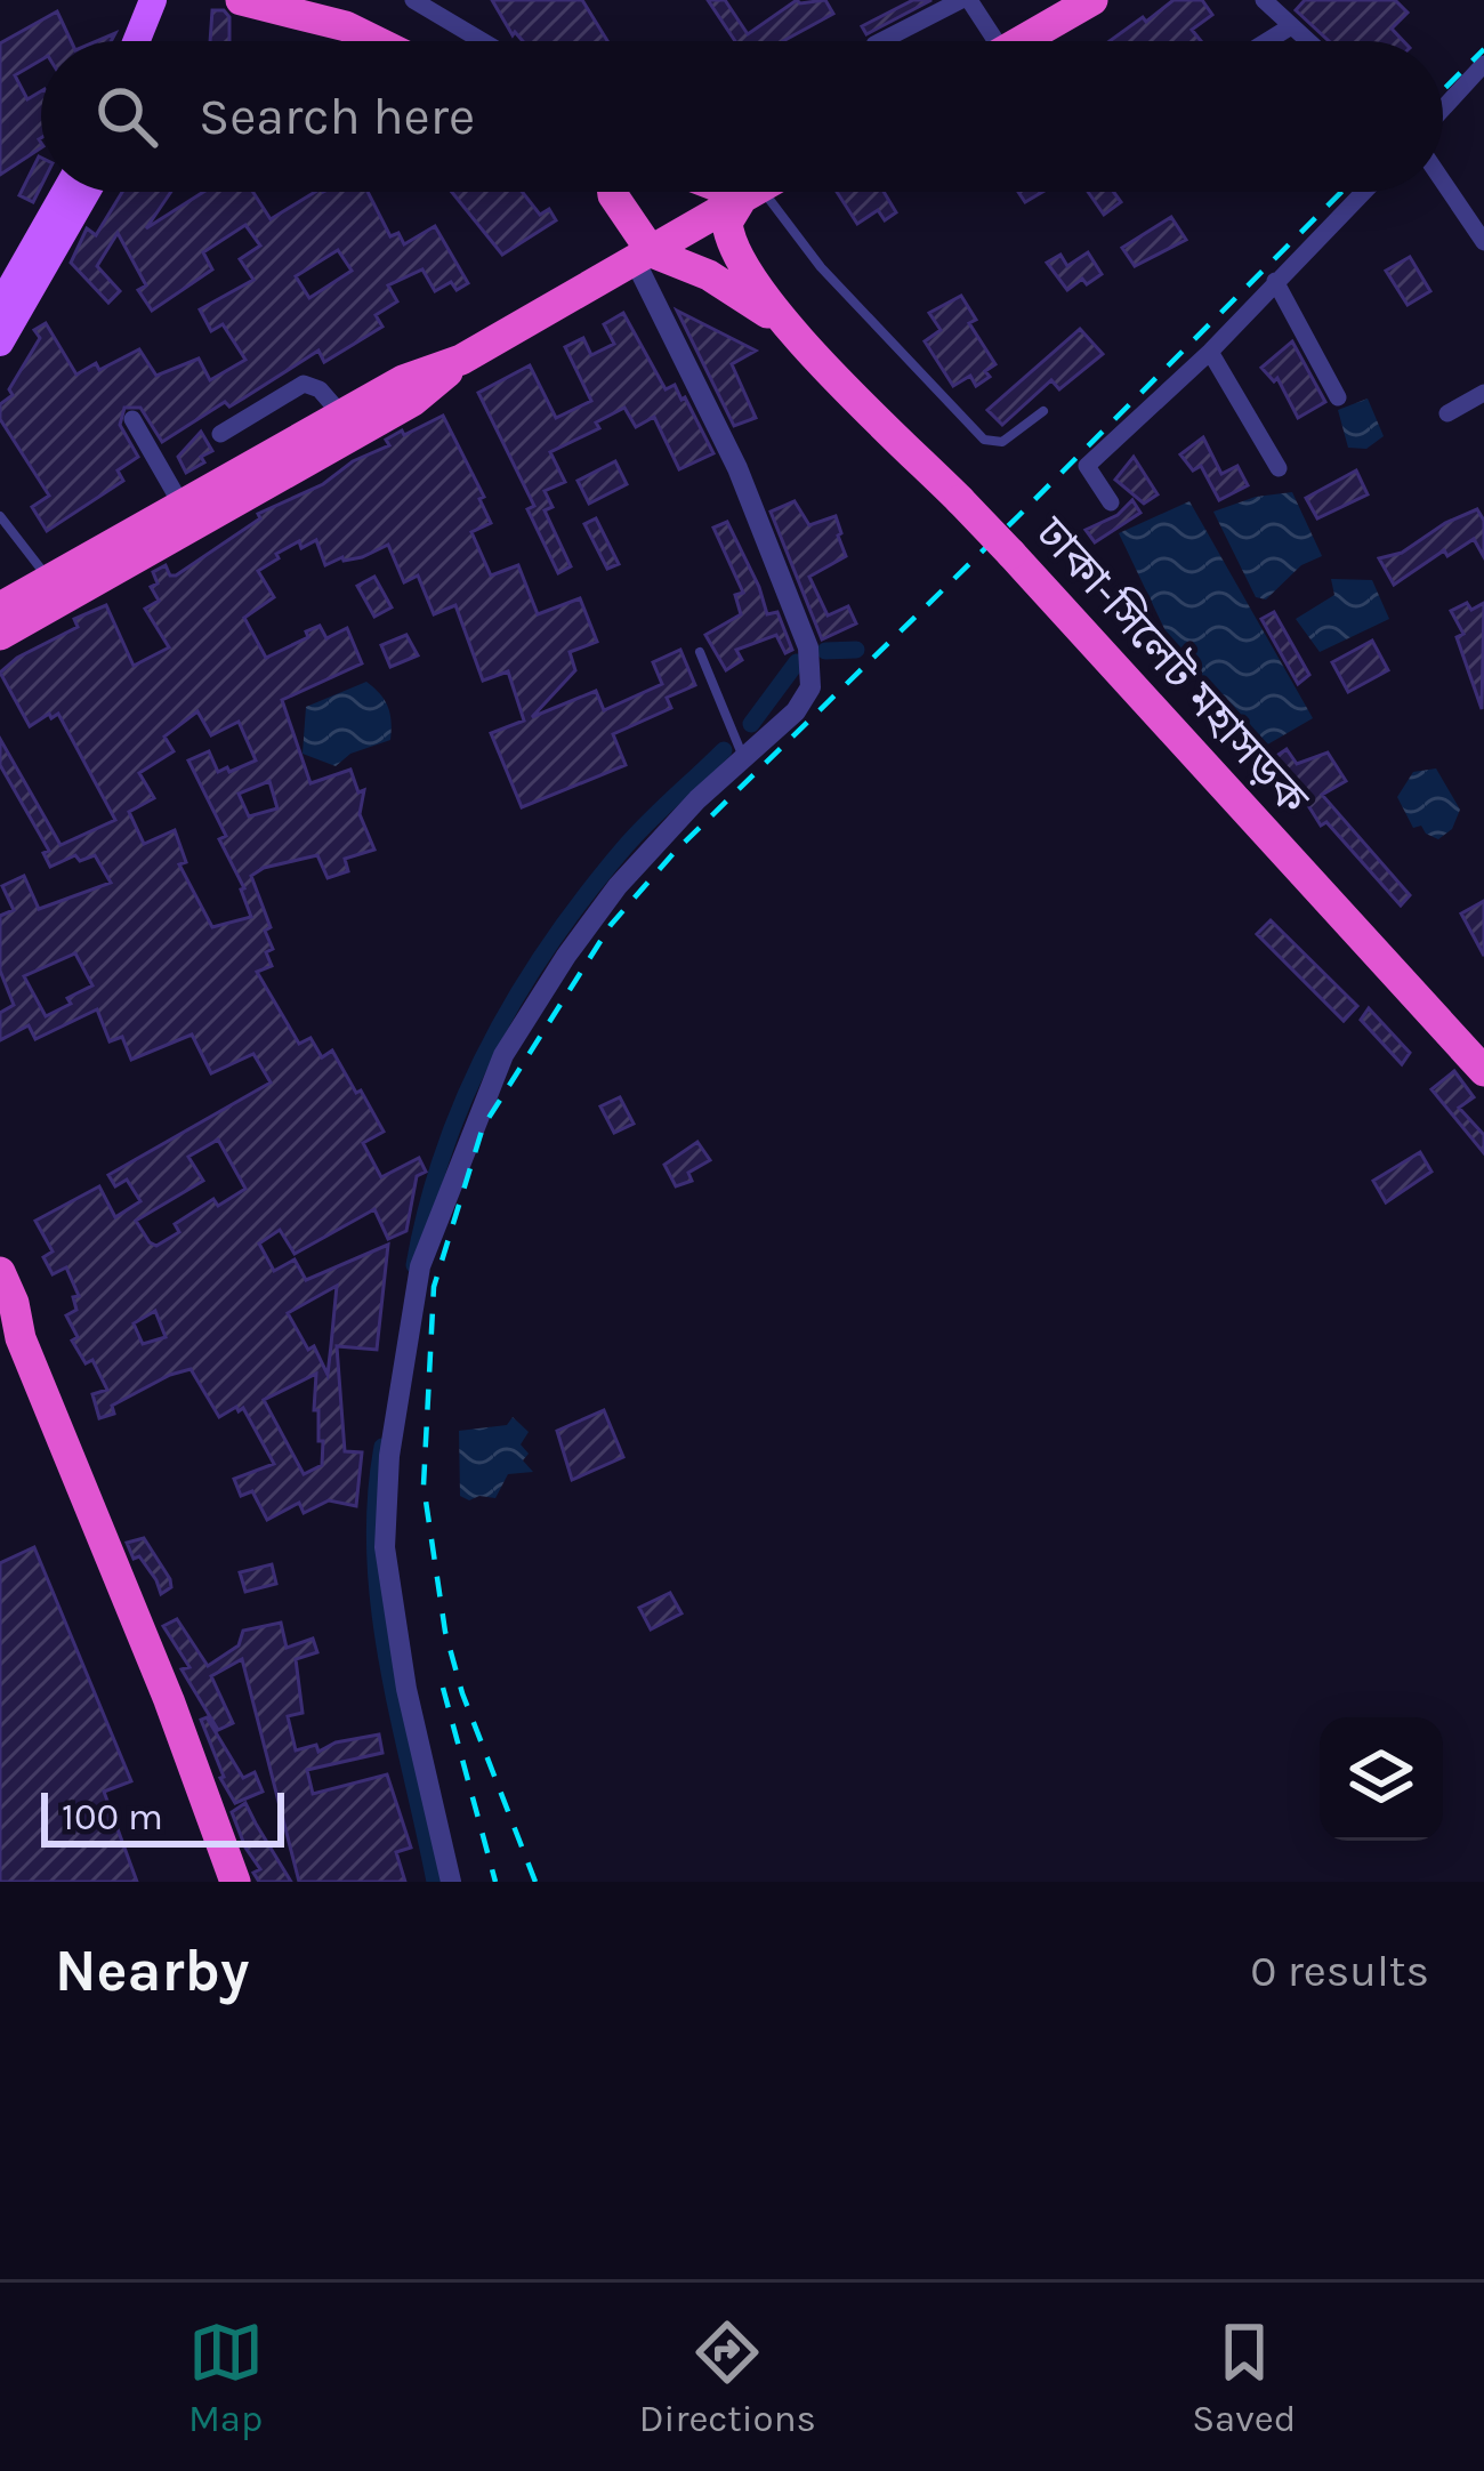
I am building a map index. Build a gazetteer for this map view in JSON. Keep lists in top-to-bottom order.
{
  "streets": {
    "highway": ["ঢাকা-সিলেট মহাসড়ক"]
  },
  "scale_bar": "100 m",
  "page": {
    "search": "Search here",
    "scale": "100 m",
    "heading": ["Nearby", "0 results"],
    "nav": ["Map", "Directions", "Saved"]
  }
}
